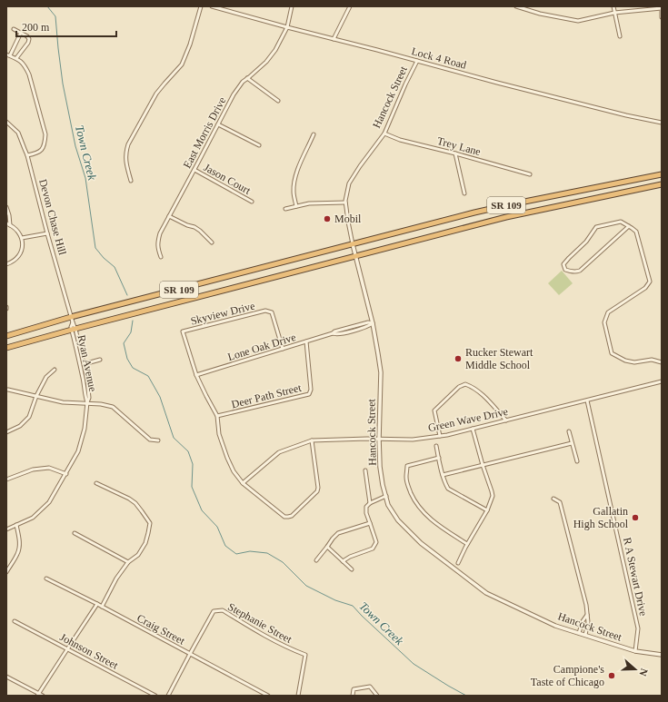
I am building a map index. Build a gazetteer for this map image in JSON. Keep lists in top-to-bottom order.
{
  "streets": {
    "highway": ["SR 109"],
    "street": [
      "Lock 4 Road",
      "Hancock Street",
      "East Morris Drive",
      "Trey Lane",
      "Jason Court",
      "Devon Chase Hill",
      "Skyview Drive",
      "Lone Oak Drive",
      "Ryan Avenue",
      "Deer Path Street",
      "Green Wave Drive",
      "R A Stewart Drive",
      "Stephanie Street",
      "Craig Street",
      "Johnson Street"
    ]
  },
  "crossings": [
    ["Lock 4 Road", "Hancock Street"],
    ["Lock 4 Road", "East Morris Drive"],
    ["Hancock Street", "Trey Lane"],
    ["Hancock Street", "SR 109"],
    ["Hancock Street", "Lone Oak Drive"],
    ["Hancock Street", "Green Wave Drive"],
    ["Hancock Street", "R A Stewart Drive"],
    ["East Morris Drive", "Jason Court"],
    ["SR 109", "Devon Chase Hill"],
    ["SR 109", "Ryan Avenue"],
    ["Devon Chase Hill", "Ryan Avenue"],
    ["Skyview Drive", "Lone Oak Drive"],
    ["Lone Oak Drive", "Deer Path Street"],
    ["Green Wave Drive", "R A Stewart Drive"],
    ["Stephanie Street", "Craig Street"]
  ],
  "water": ["Town Creek"],
  "places": [
    "Mobil",
    "Rucker Stewart Middle School",
    "Gallatin High School",
    "Campione's Taste of Chicago"
  ],
  "scale_bar": "200 m",
  "north": "right"
}
